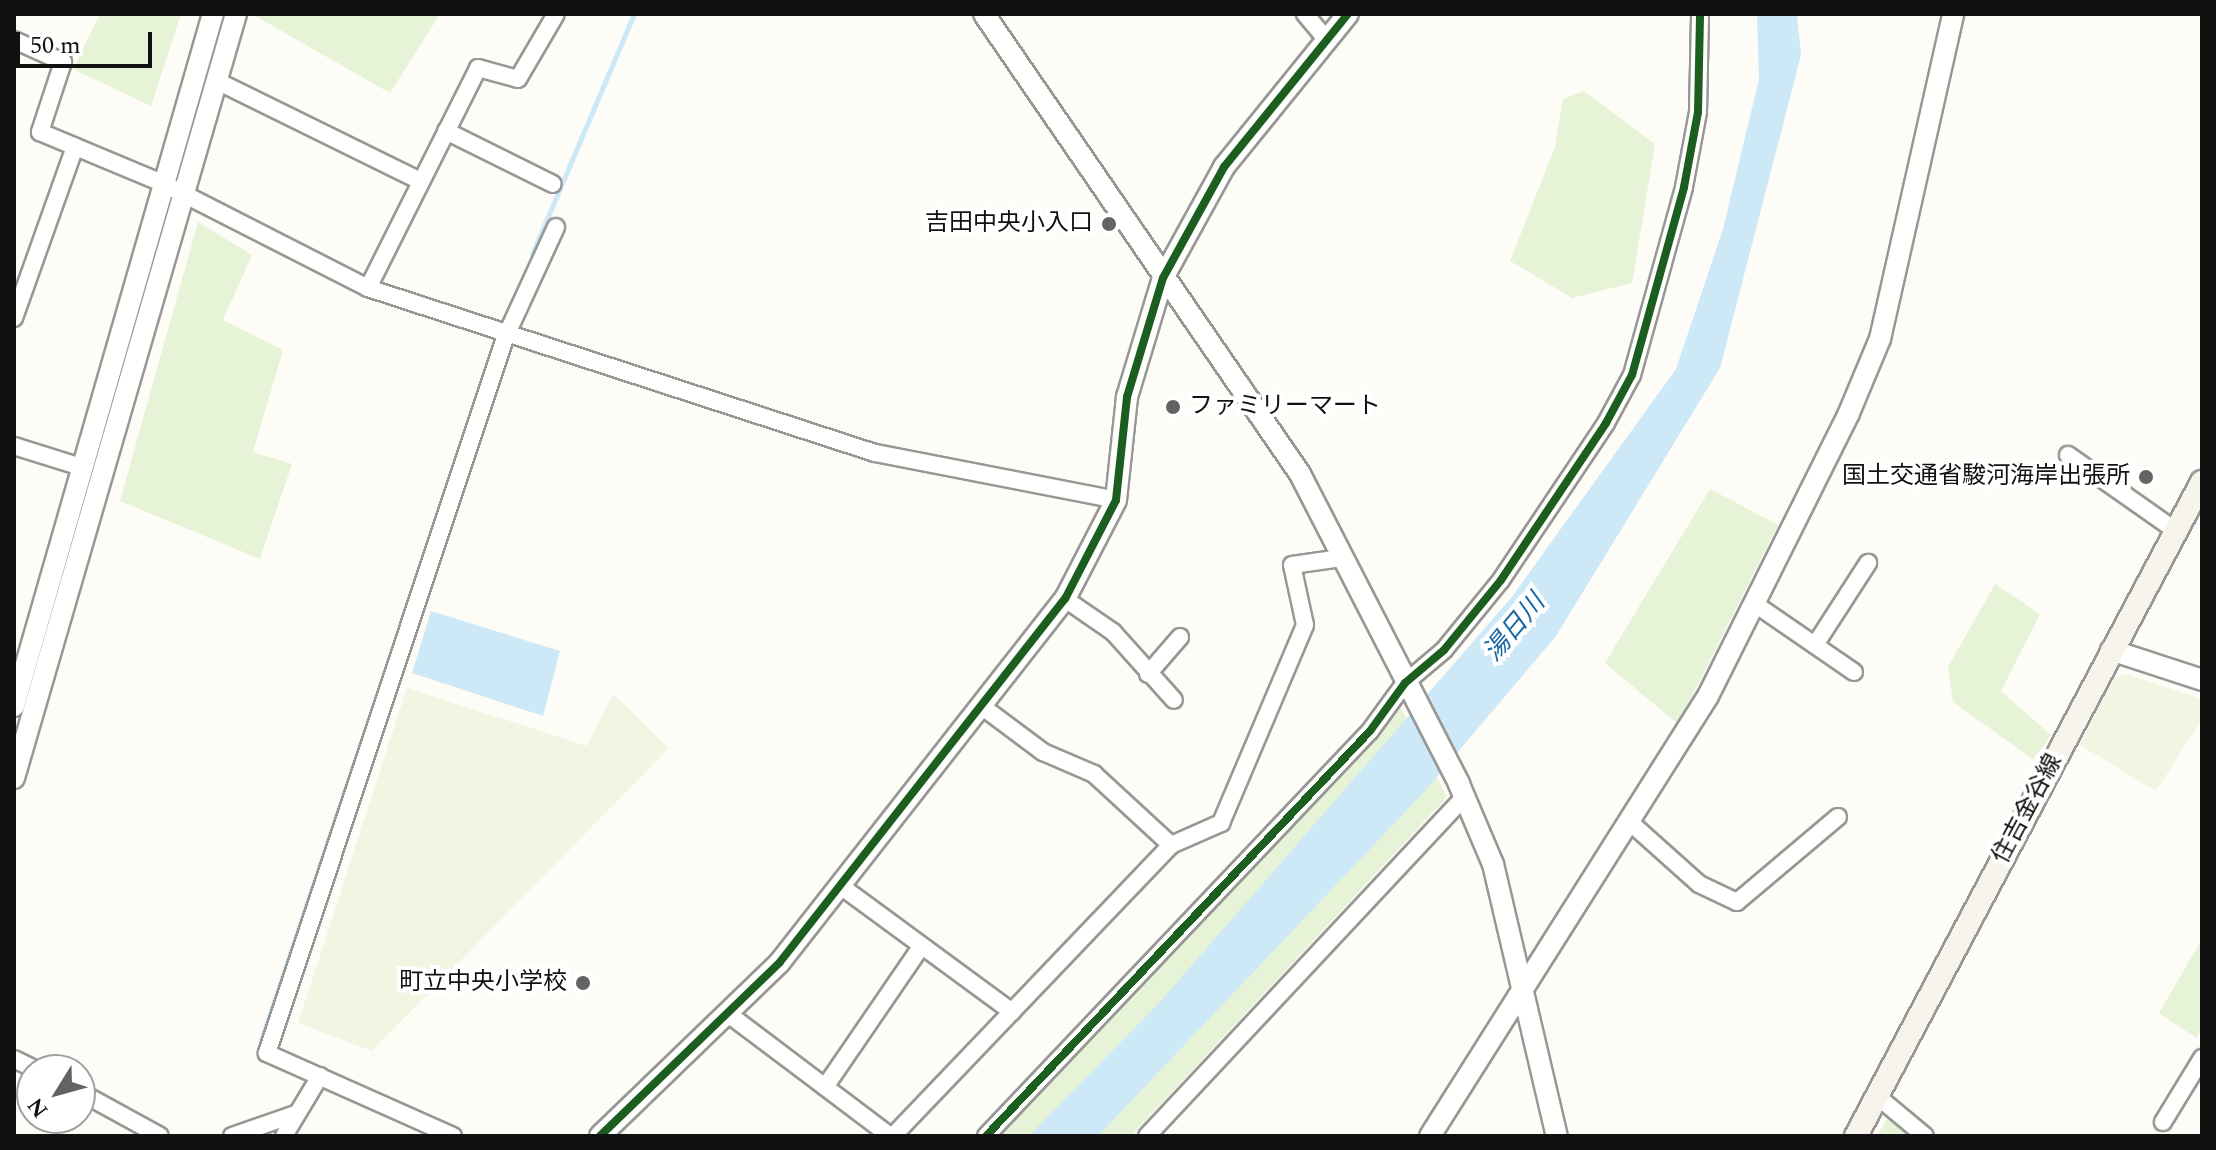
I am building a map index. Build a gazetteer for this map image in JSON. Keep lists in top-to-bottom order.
{
  "streets": {
    "main road": ["住吉金谷線"]
  },
  "water": ["湯日川"],
  "places": [
    "吉田中央小入口",
    "ファミリーマート",
    "国土交通省駿河海岸出張所",
    "町立中央小学校"
  ],
  "scale_bar": "50 m",
  "north": "bottom left"
}
